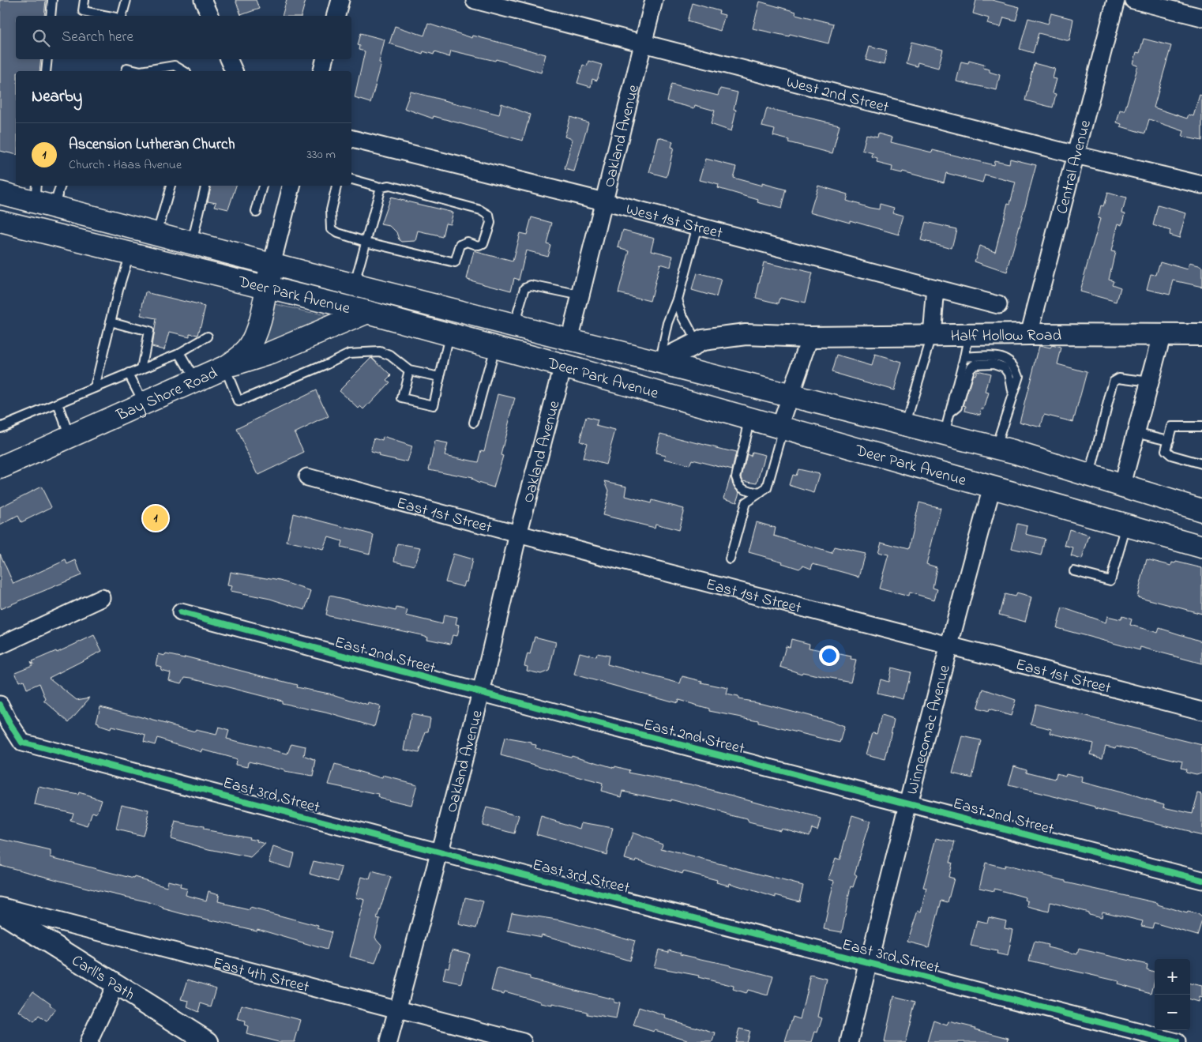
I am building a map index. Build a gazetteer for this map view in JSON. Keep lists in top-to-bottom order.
{
  "streets": {
    "main road": ["Deer Park Avenue", "Bay Shore Road"],
    "street": [
      "West 2nd Street",
      "Oakland Avenue",
      "Central Avenue",
      "West 1st Street",
      "Half Hollow Road",
      "East 1st Street",
      "East 2nd Street",
      "Winnecomac Avenue",
      "East 3rd Street",
      "East 4th Street",
      "Carll's Path"
    ]
  },
  "crossings": [
    ["West 2nd Street", "Oakland Avenue"],
    ["West 2nd Street", "Central Avenue"],
    ["Oakland Avenue", "West 1st Street"],
    ["Oakland Avenue", "Deer Park Avenue"],
    ["Oakland Avenue", "East 1st Street"],
    ["Oakland Avenue", "East 2nd Street"],
    ["Oakland Avenue", "East 3rd Street"],
    ["Oakland Avenue", "East 4th Street"],
    ["Central Avenue", "Half Hollow Road"],
    ["Deer Park Avenue", "Half Hollow Road"],
    ["Deer Park Avenue", "Bay Shore Road"],
    ["Deer Park Avenue", "Winnecomac Avenue"],
    ["East 1st Street", "Winnecomac Avenue"],
    ["East 2nd Street", "Winnecomac Avenue"],
    ["Winnecomac Avenue", "East 3rd Street"]
  ],
  "page": {
    "search": "Search here",
    "heading": "Nearby",
    "list": [
      {
        "mark": "1",
        "name": "Ascension Lutheran Church",
        "note": "Church · Haas Avenue",
        "value": "330 m"
      }
    ],
    "pins": "1",
    "map_buttons": ["+", "−"]
  }
}
